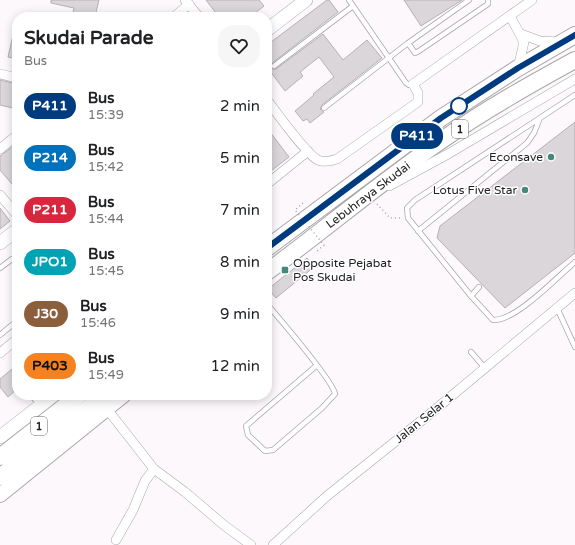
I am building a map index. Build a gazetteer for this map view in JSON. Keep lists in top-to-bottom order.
{
  "streets": {
    "highway": ["1", "Lebuhraya Skudai"],
    "street": ["Jalan Selar 1"]
  },
  "places": {
    "other": ["Econsave", "Lotus Five Star"],
    "transit": ["Opposite Pejabat Pos Skudai"]
  },
  "lines": ["bus line P411"],
  "page": {
    "on_map": "P411",
    "heading": ["Skudai Parade", "Bus"],
    "list": [
      {
        "mark": "P411",
        "name": "Bus",
        "note": "15:39",
        "value": "2 min"
      },
      {
        "mark": "P214",
        "name": "Bus",
        "note": "15:42",
        "value": "5 min"
      },
      {
        "mark": "P211",
        "name": "Bus",
        "note": "15:44",
        "value": "7 min"
      },
      {
        "mark": "JPO1",
        "name": "Bus",
        "note": "15:45",
        "value": "8 min"
      },
      {
        "mark": "J30",
        "name": "Bus",
        "note": "15:46",
        "value": "9 min"
      },
      {
        "mark": "P403",
        "name": "Bus",
        "note": "15:49",
        "value": "12 min"
      }
    ]
  }
}
